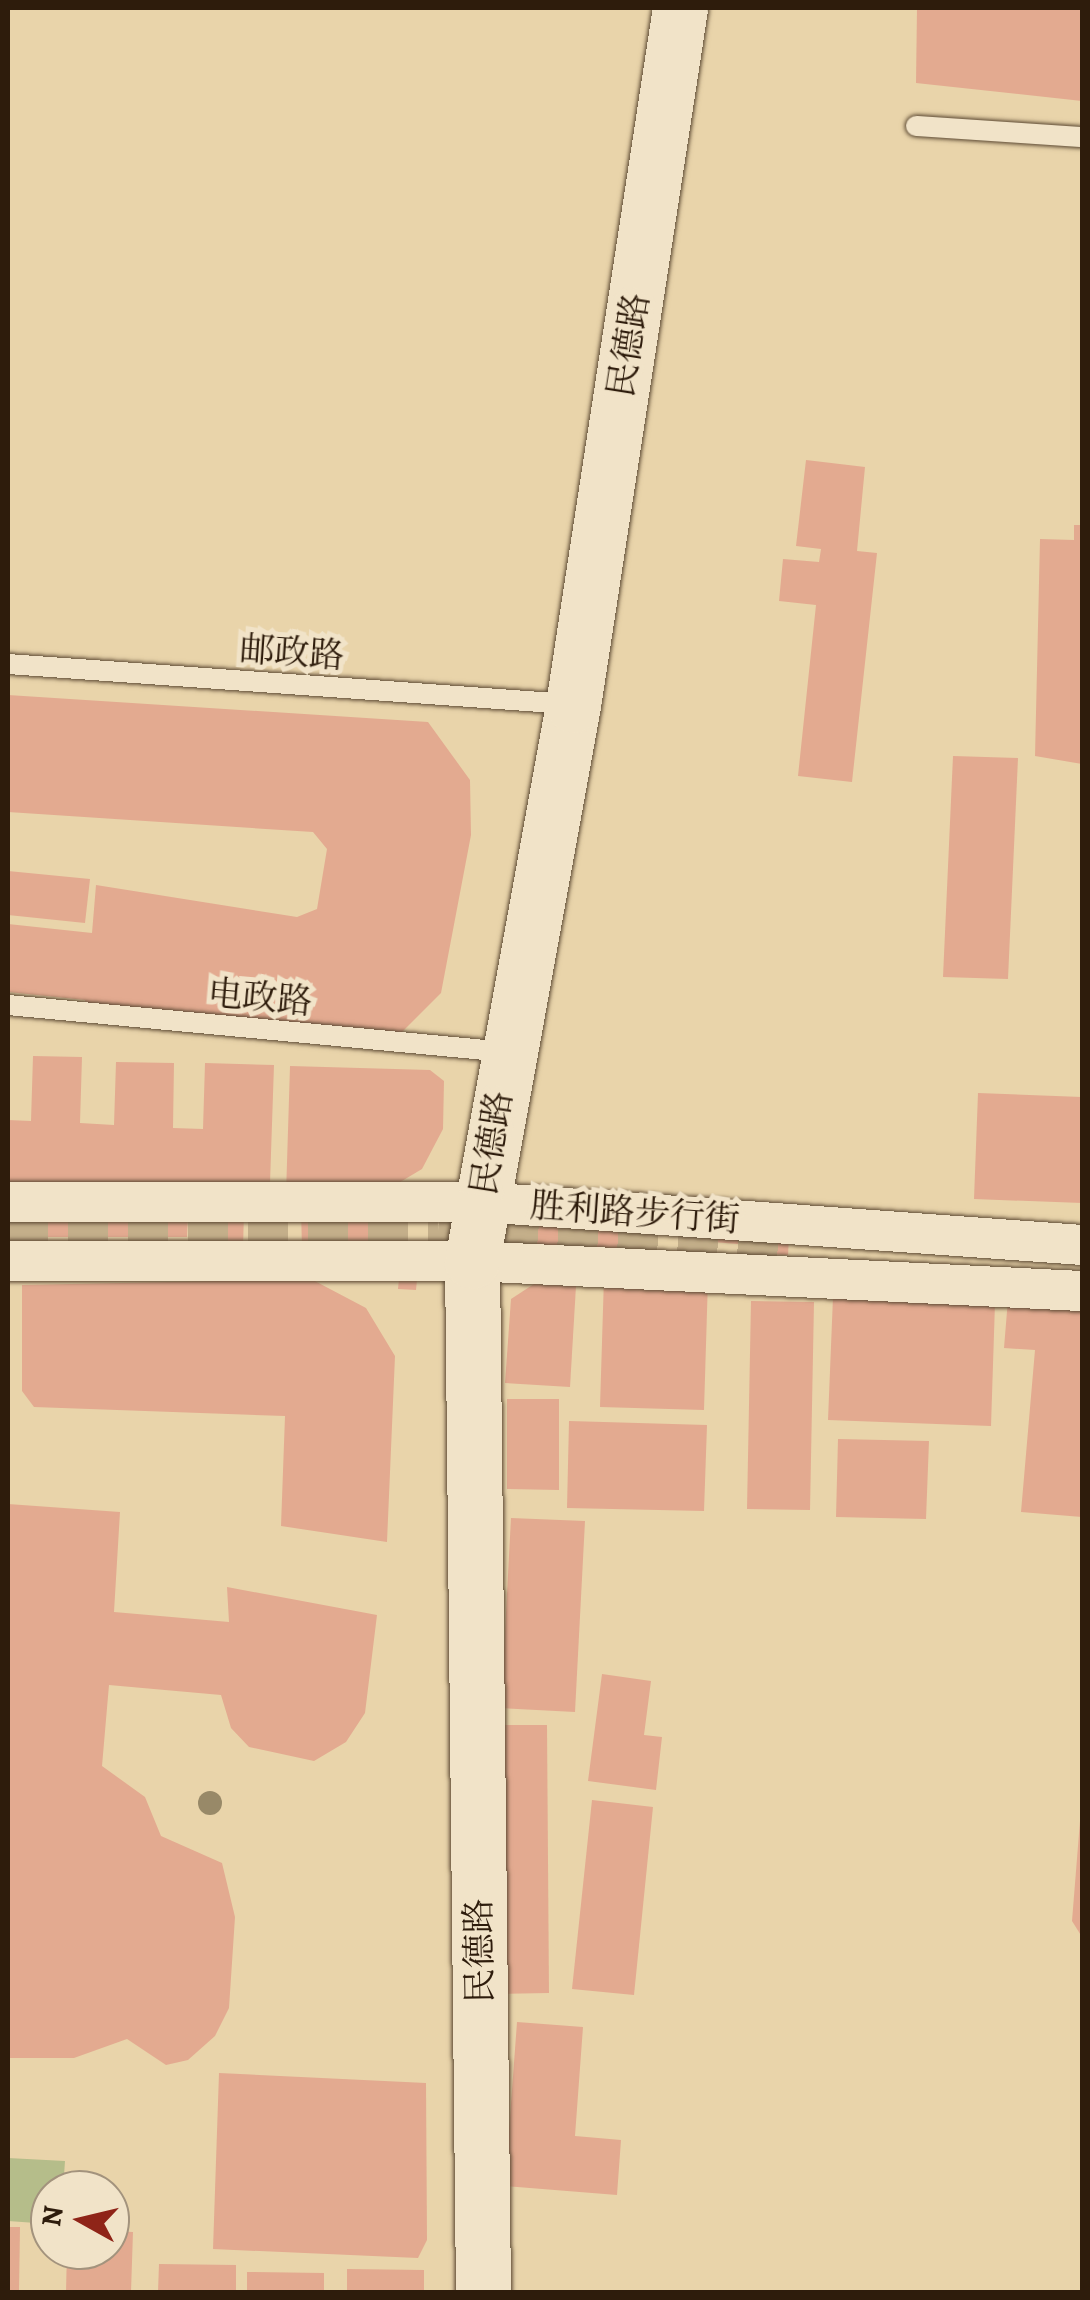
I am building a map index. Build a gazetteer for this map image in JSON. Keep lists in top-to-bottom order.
{
  "streets": {
    "main road": ["民德路"],
    "street": ["胜利路步行街"],
    "lane": ["邮政路", "电政路"]
  },
  "crossings": [
    ["民德路", "邮政路"],
    ["民德路", "电政路"],
    ["民德路", "胜利路步行街"]
  ],
  "north": "left"
}
